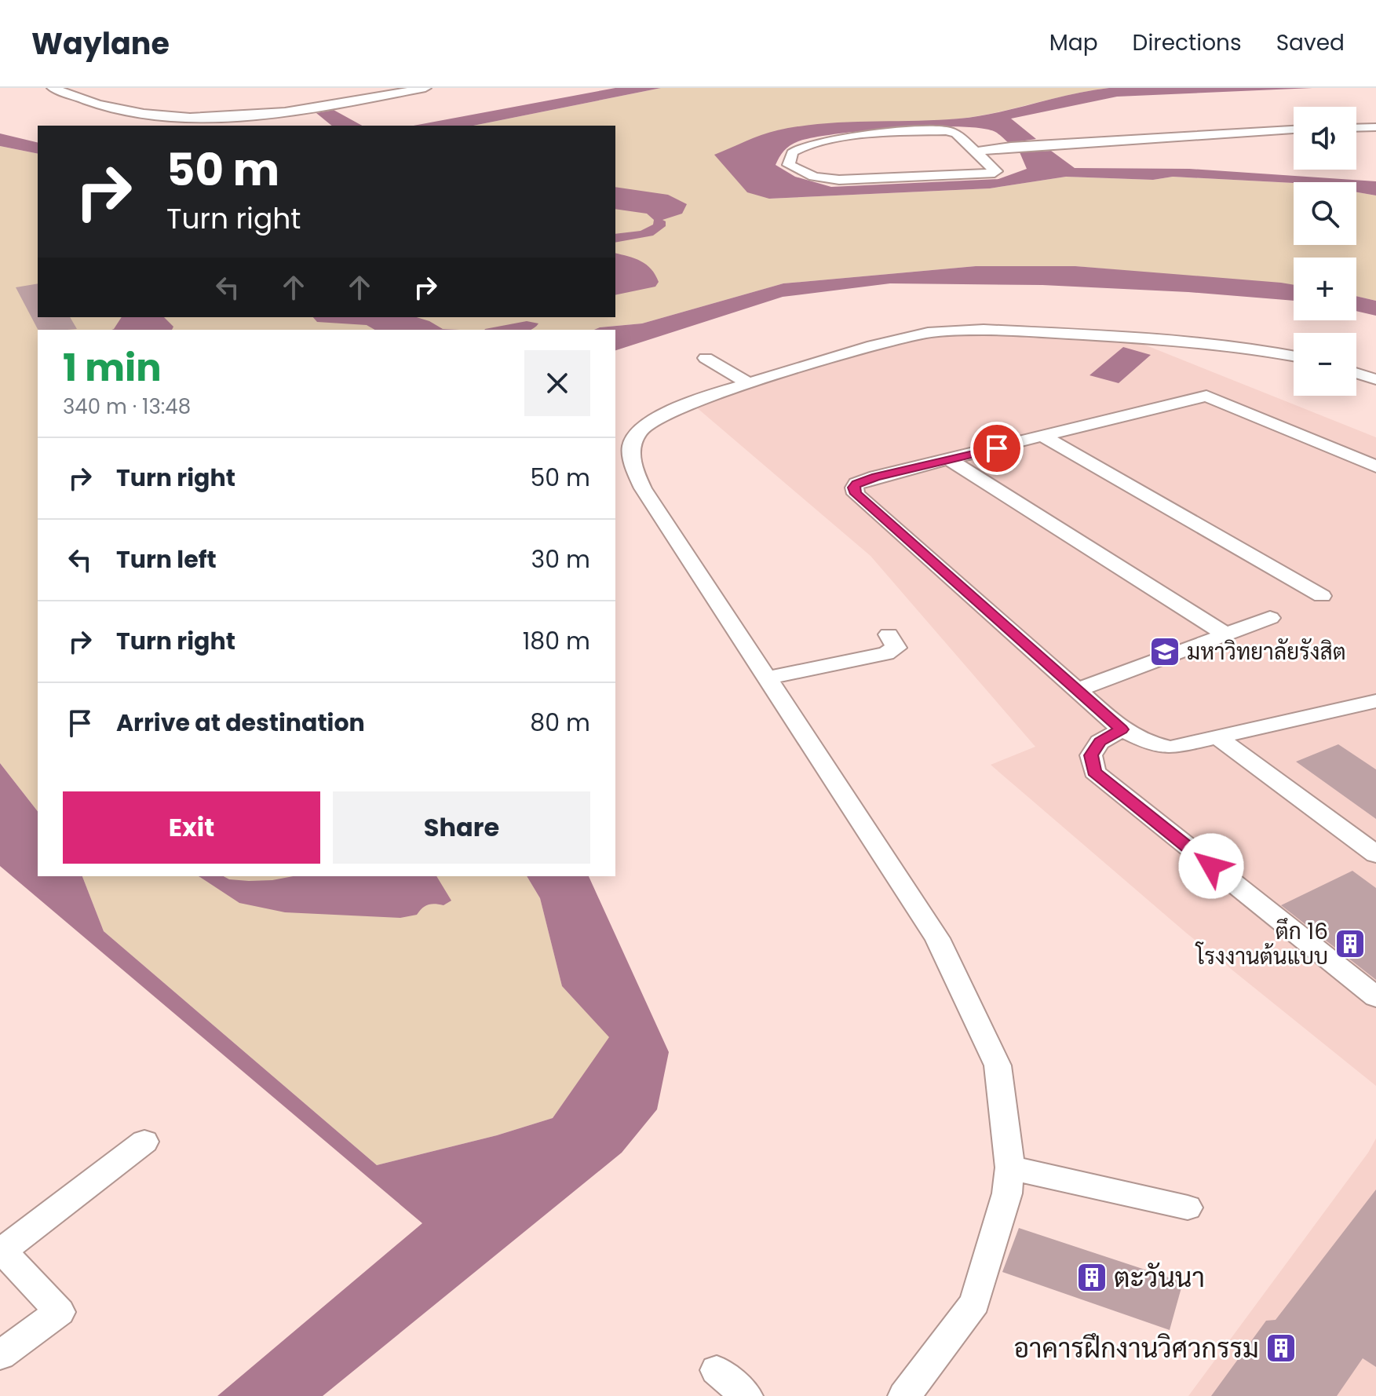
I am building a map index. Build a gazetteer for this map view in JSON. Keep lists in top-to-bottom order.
{
  "places": {
    "school or university": ["มหาวิทยาลัยรังสิต"],
    "building": ["ตึก 16 โรงงานต้นแบบ", "ตะวันนา", "อาคารฝึกงานวิศวกรรม"]
  },
  "page": {
    "header": "Waylane",
    "nav": ["Map", "Directions", "Saved"],
    "map_buttons": ["+", "−"],
    "turn": ["50 m", "Turn right"],
    "heading": ["1 min", "340 m · 13:48"],
    "list": [
      {
        "name": "Turn right",
        "value": "50 m"
      },
      {
        "name": "Turn left",
        "value": "30 m"
      },
      {
        "name": "Turn right",
        "value": "180 m"
      },
      {
        "name": "Arrive at destination",
        "value": "80 m"
      }
    ],
    "buttons": ["Exit", "Share"]
  }
}
